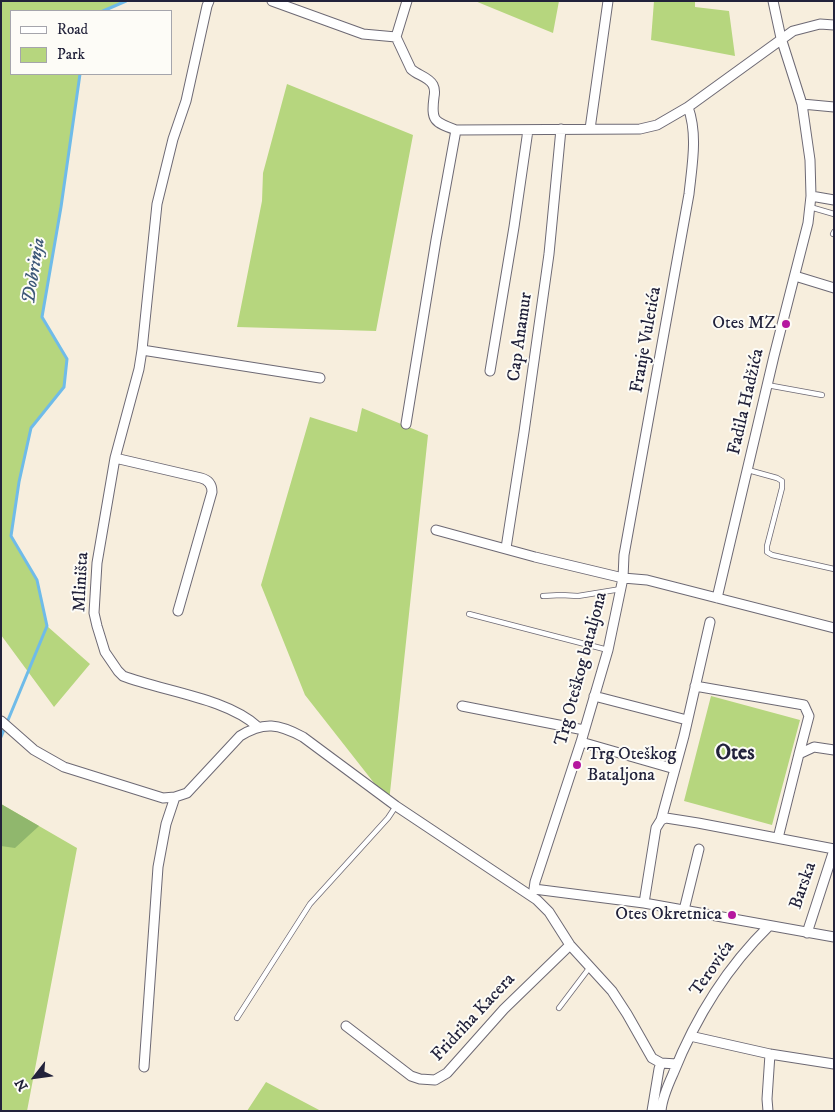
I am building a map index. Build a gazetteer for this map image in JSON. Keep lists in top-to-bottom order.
{
  "streets": {
    "street": [
      "Cap Anamur",
      "Franje Vuletića",
      "Fadila Hadžića",
      "Mliništa",
      "Trg Oteškog bataljona",
      "Barska",
      "Terovića",
      "Fridriha Kacera"
    ]
  },
  "crossings": [
    ["Franje Vuletića", "Trg Oteškog bataljona"],
    ["Fadila Hadžića", "Trg Oteškog bataljona"]
  ],
  "districts": ["Otes"],
  "water": ["Dobrinja"],
  "places": ["Otes MZ", "Trg Oteškog Bataljona", "Otes Okretnica"],
  "legend": ["Road", "Park"],
  "north": "bottom left"
}
